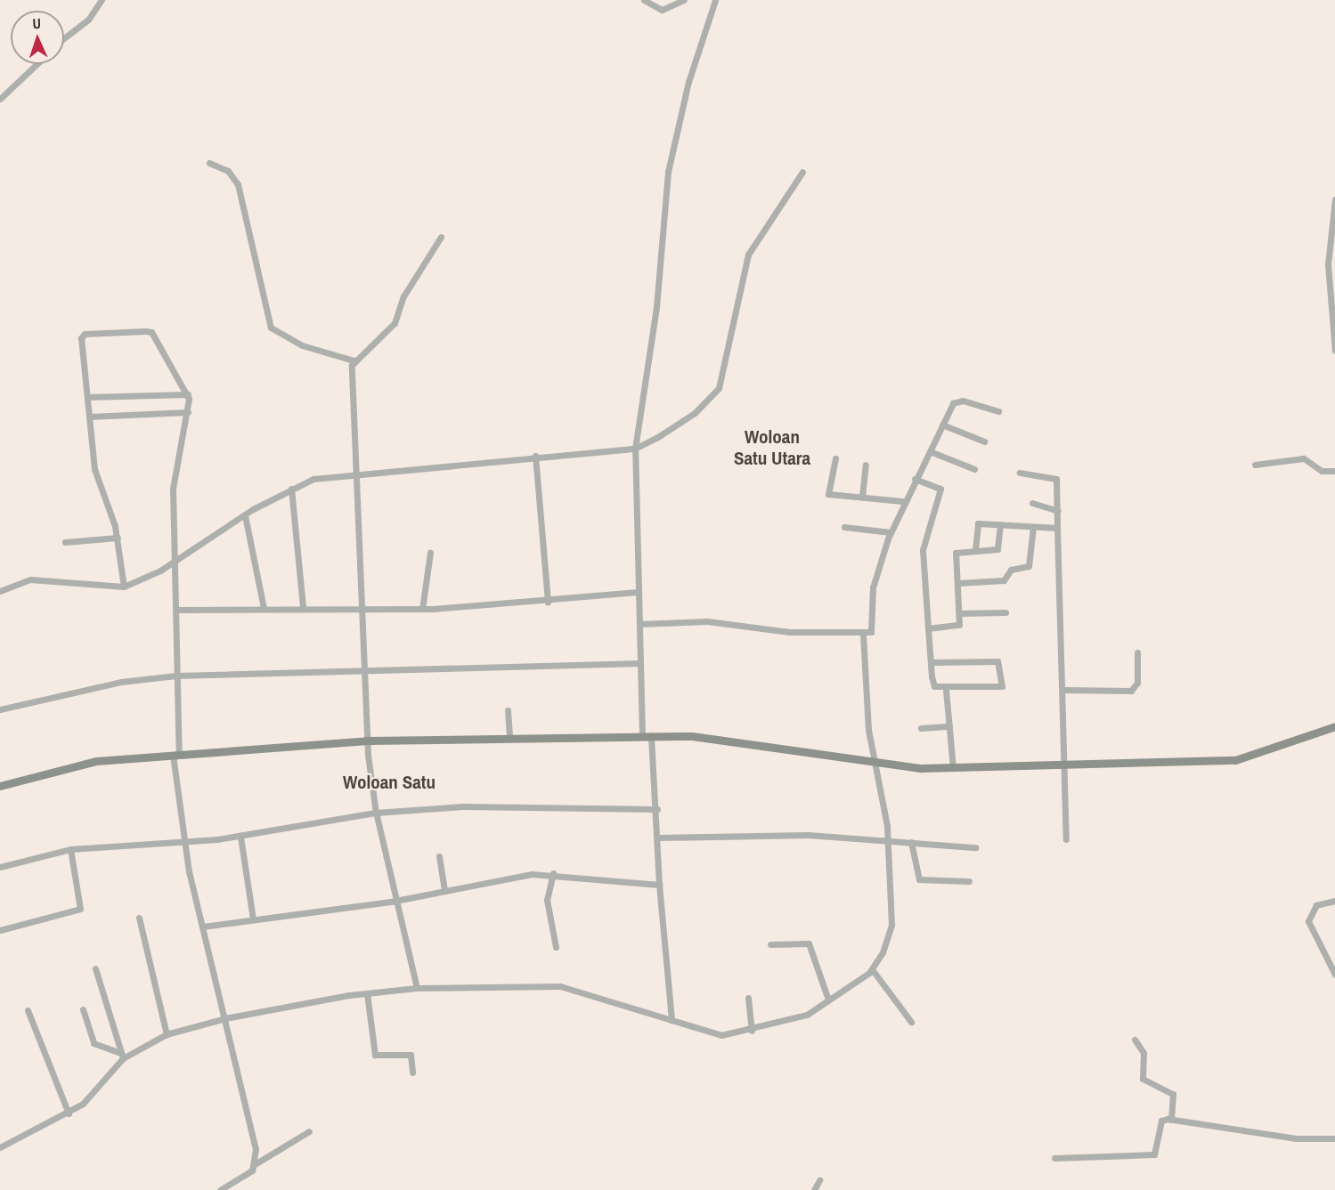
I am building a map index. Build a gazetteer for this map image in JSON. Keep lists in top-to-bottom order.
{
  "districts": ["Woloan Satu Utara", "Woloan Satu"],
  "north": "top"
}
